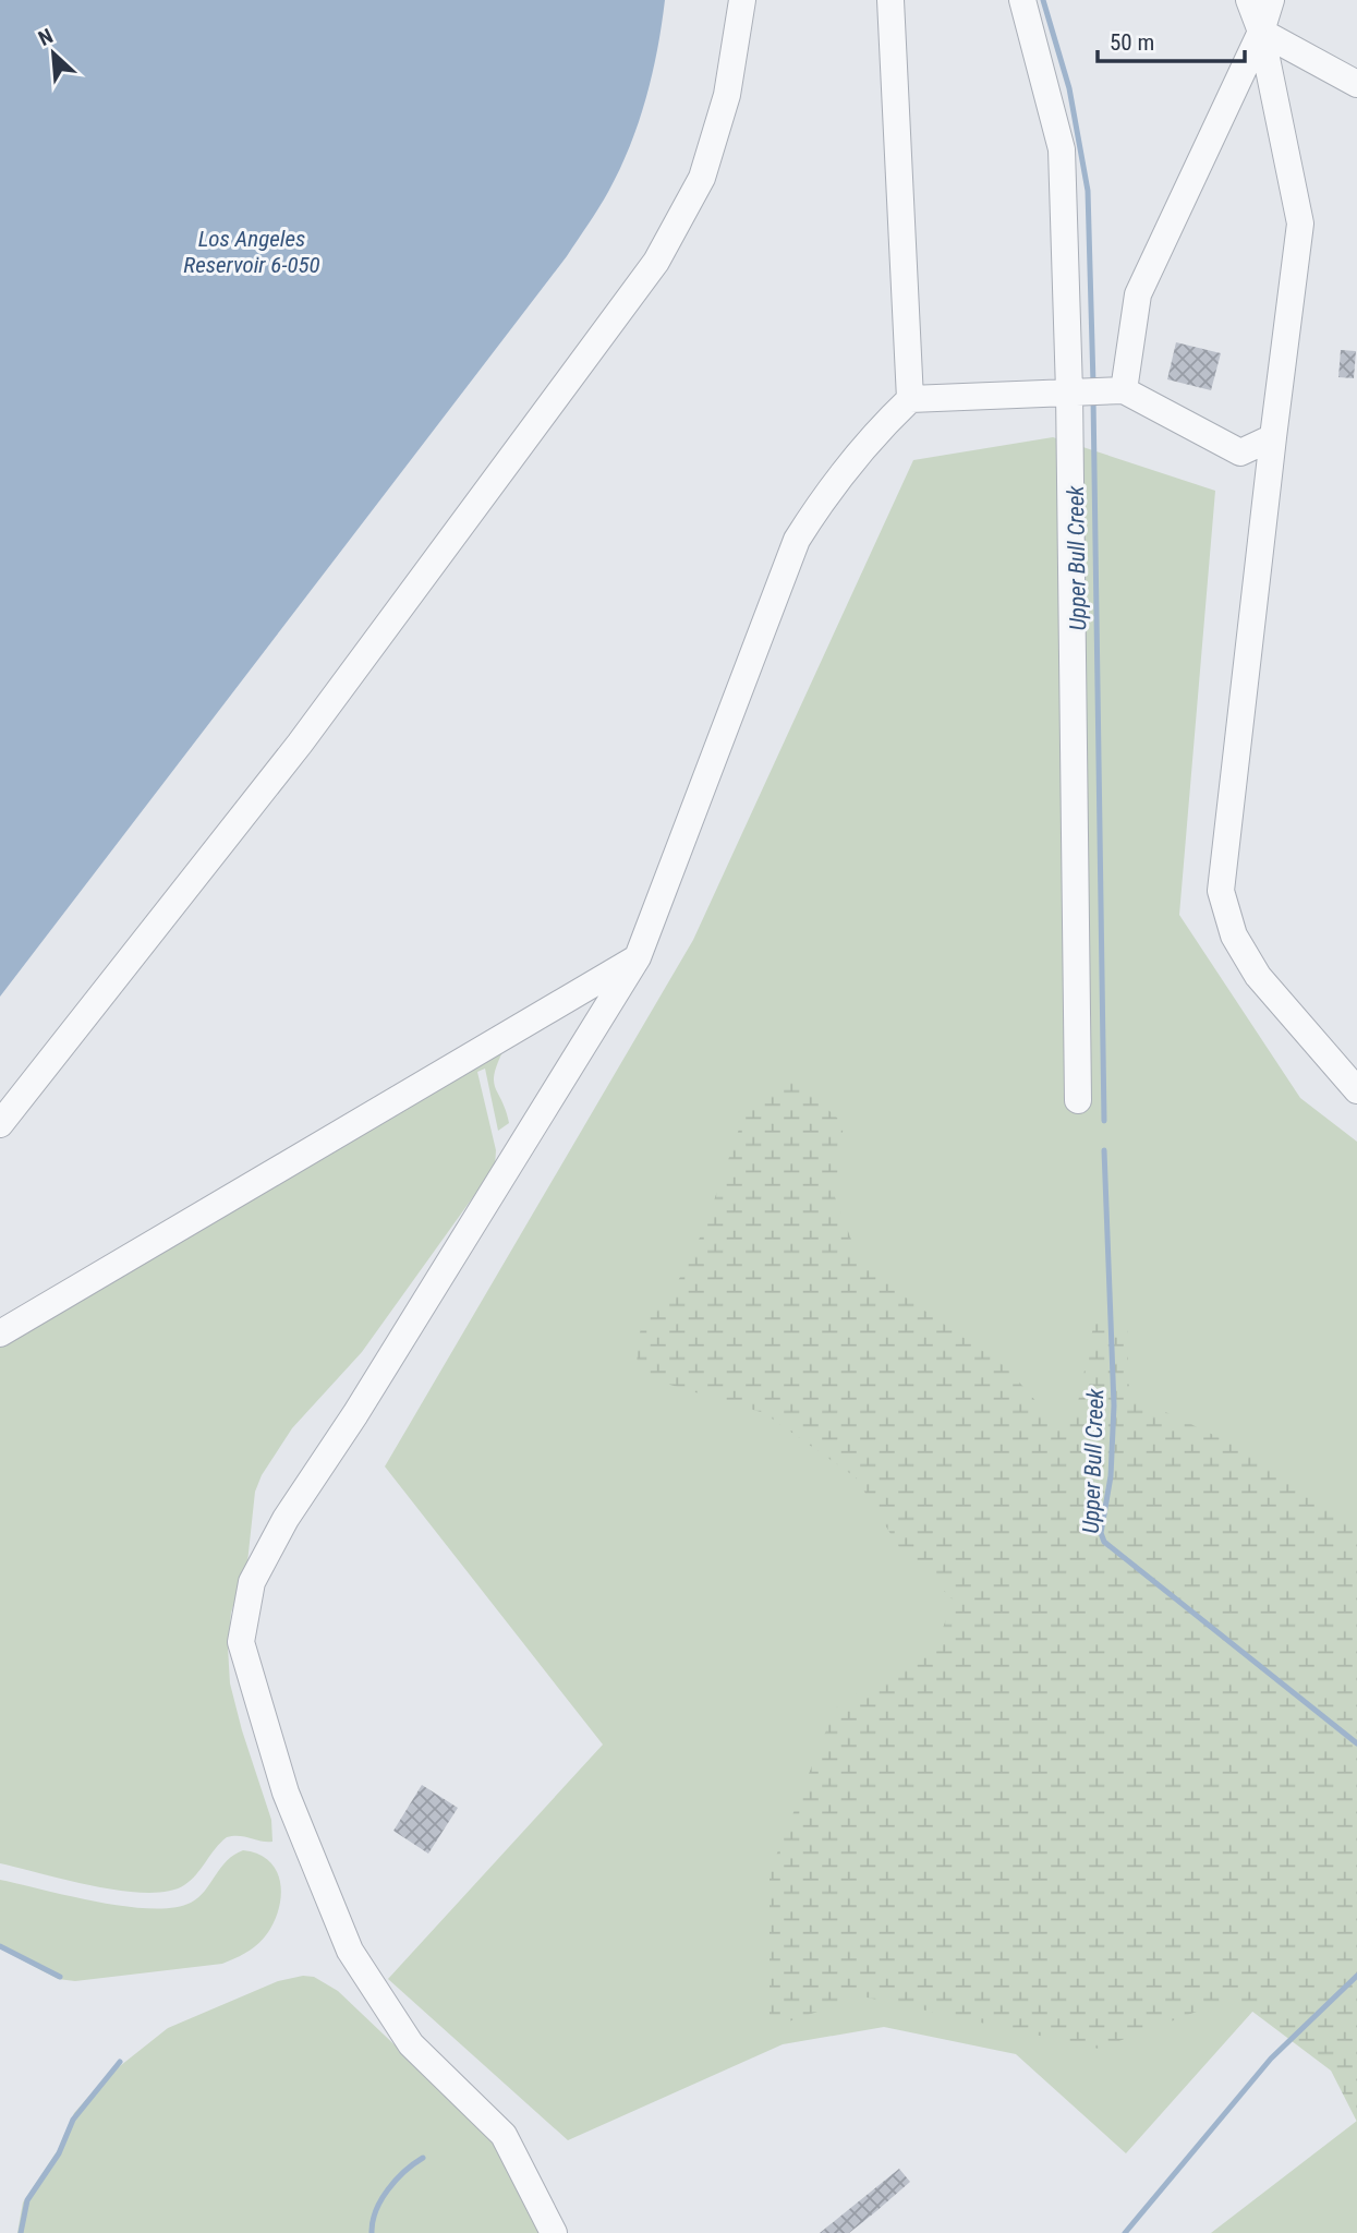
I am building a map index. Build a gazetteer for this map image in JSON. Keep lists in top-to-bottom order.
{
  "water": ["Los Angeles Reservoir 6-050", "Upper Bull Creek"],
  "scale_bar": "50 m",
  "north": "top left"
}
